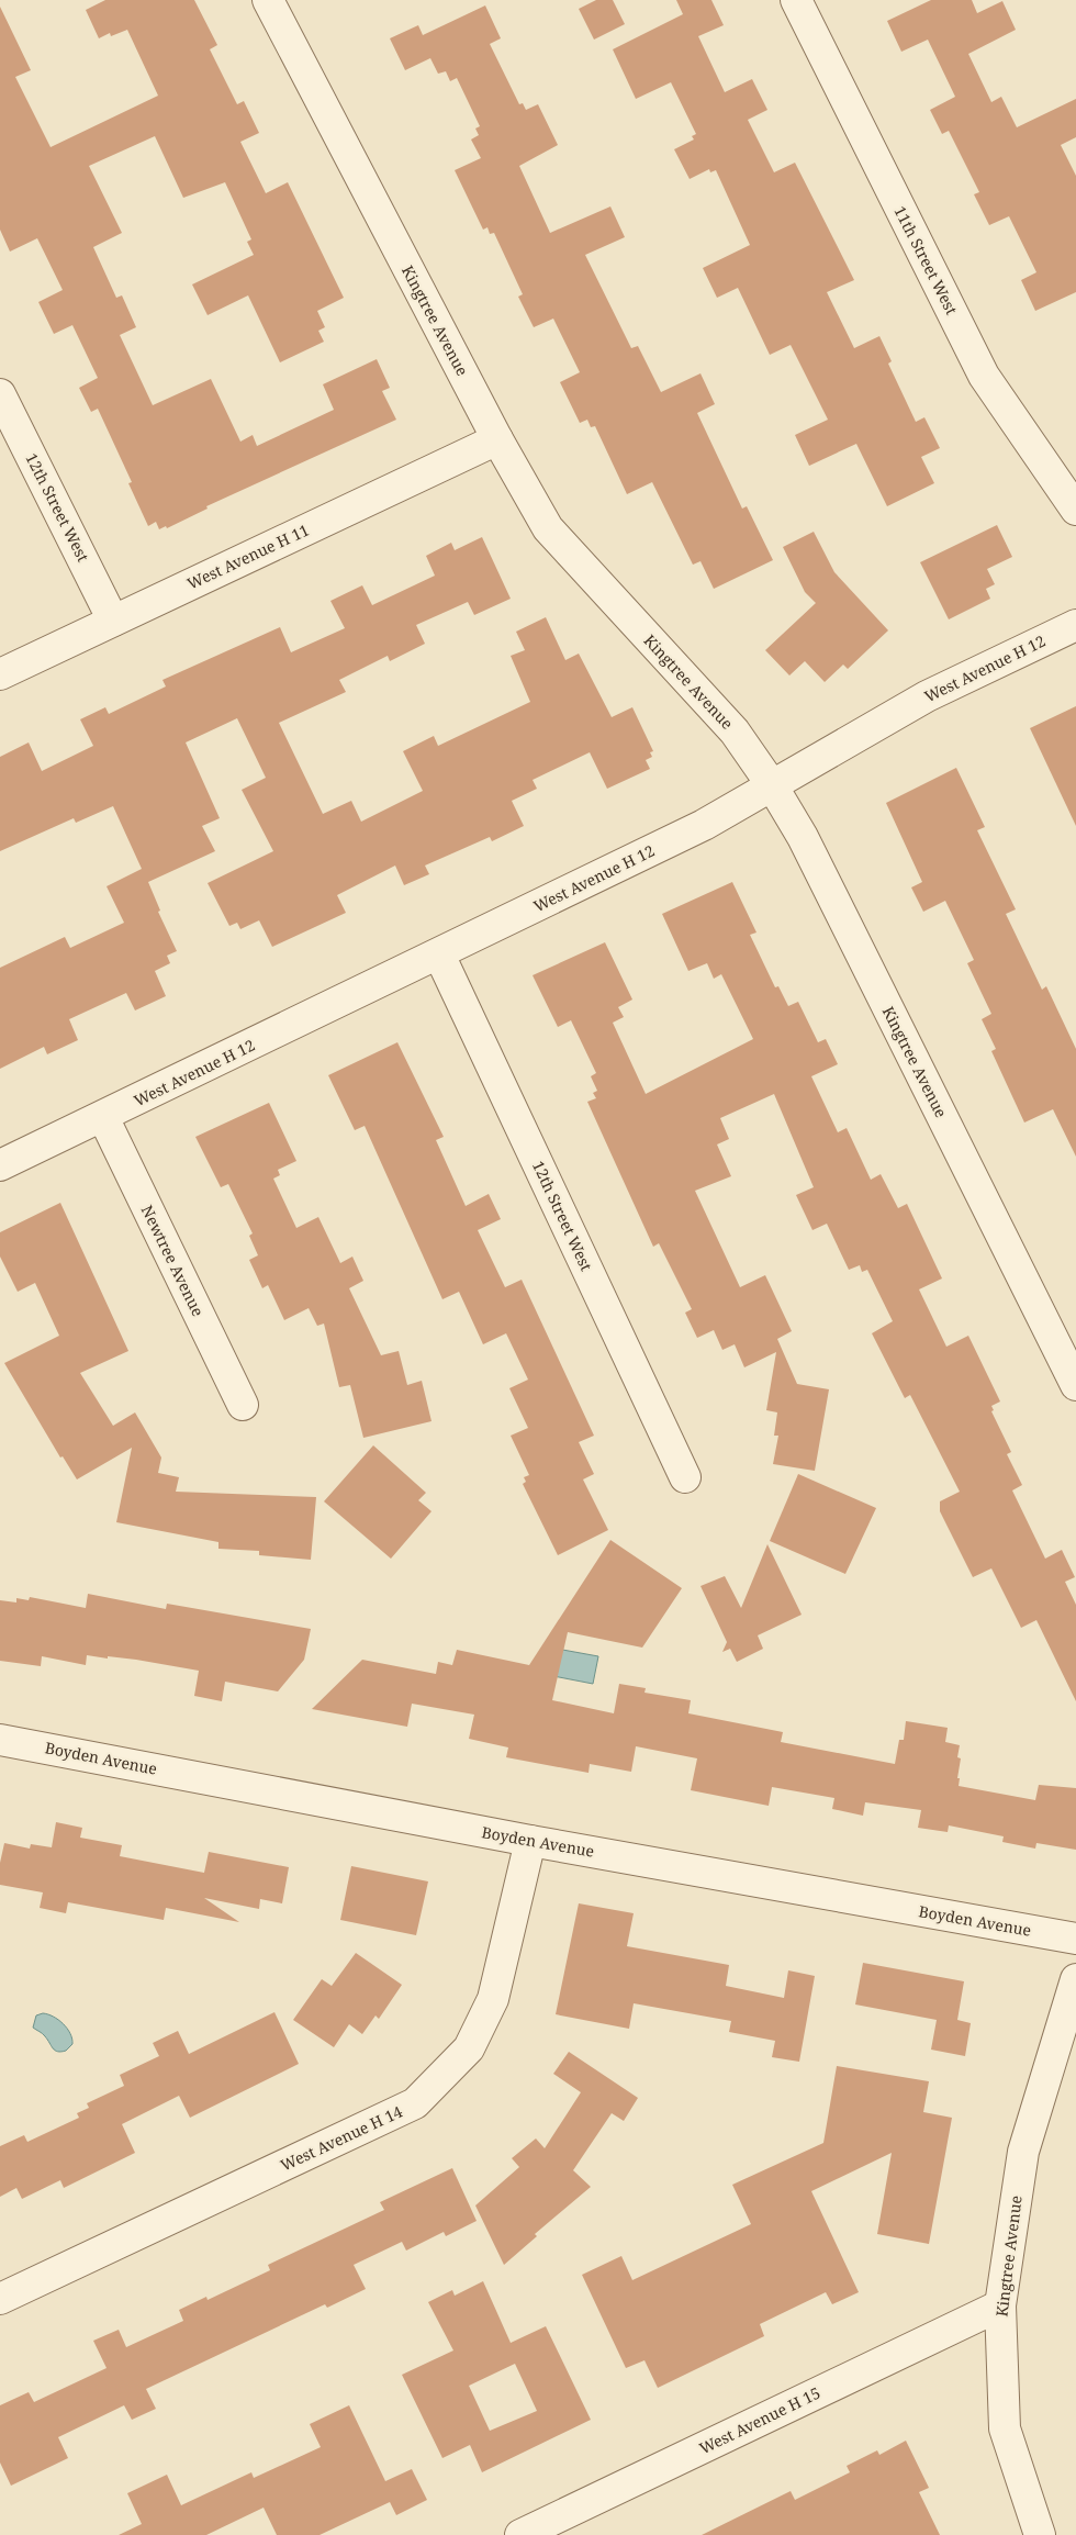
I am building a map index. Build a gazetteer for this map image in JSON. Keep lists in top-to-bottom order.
{
  "streets": {
    "street": [
      "11th Street West",
      "Kingtree Avenue",
      "12th Street West",
      "West Avenue H 11",
      "West Avenue H 12",
      "Newtree Avenue",
      "Boyden Avenue",
      "West Avenue H 14",
      "West Avenue H 15"
    ]
  },
  "crossings": [
    ["Kingtree Avenue", "West Avenue H 11"],
    ["Kingtree Avenue", "West Avenue H 12"],
    ["Kingtree Avenue", "West Avenue H 15"],
    ["12th Street West", "West Avenue H 11"],
    ["12th Street West", "West Avenue H 12"],
    ["West Avenue H 12", "Newtree Avenue"],
    ["Boyden Avenue", "West Avenue H 14"]
  ]
}
